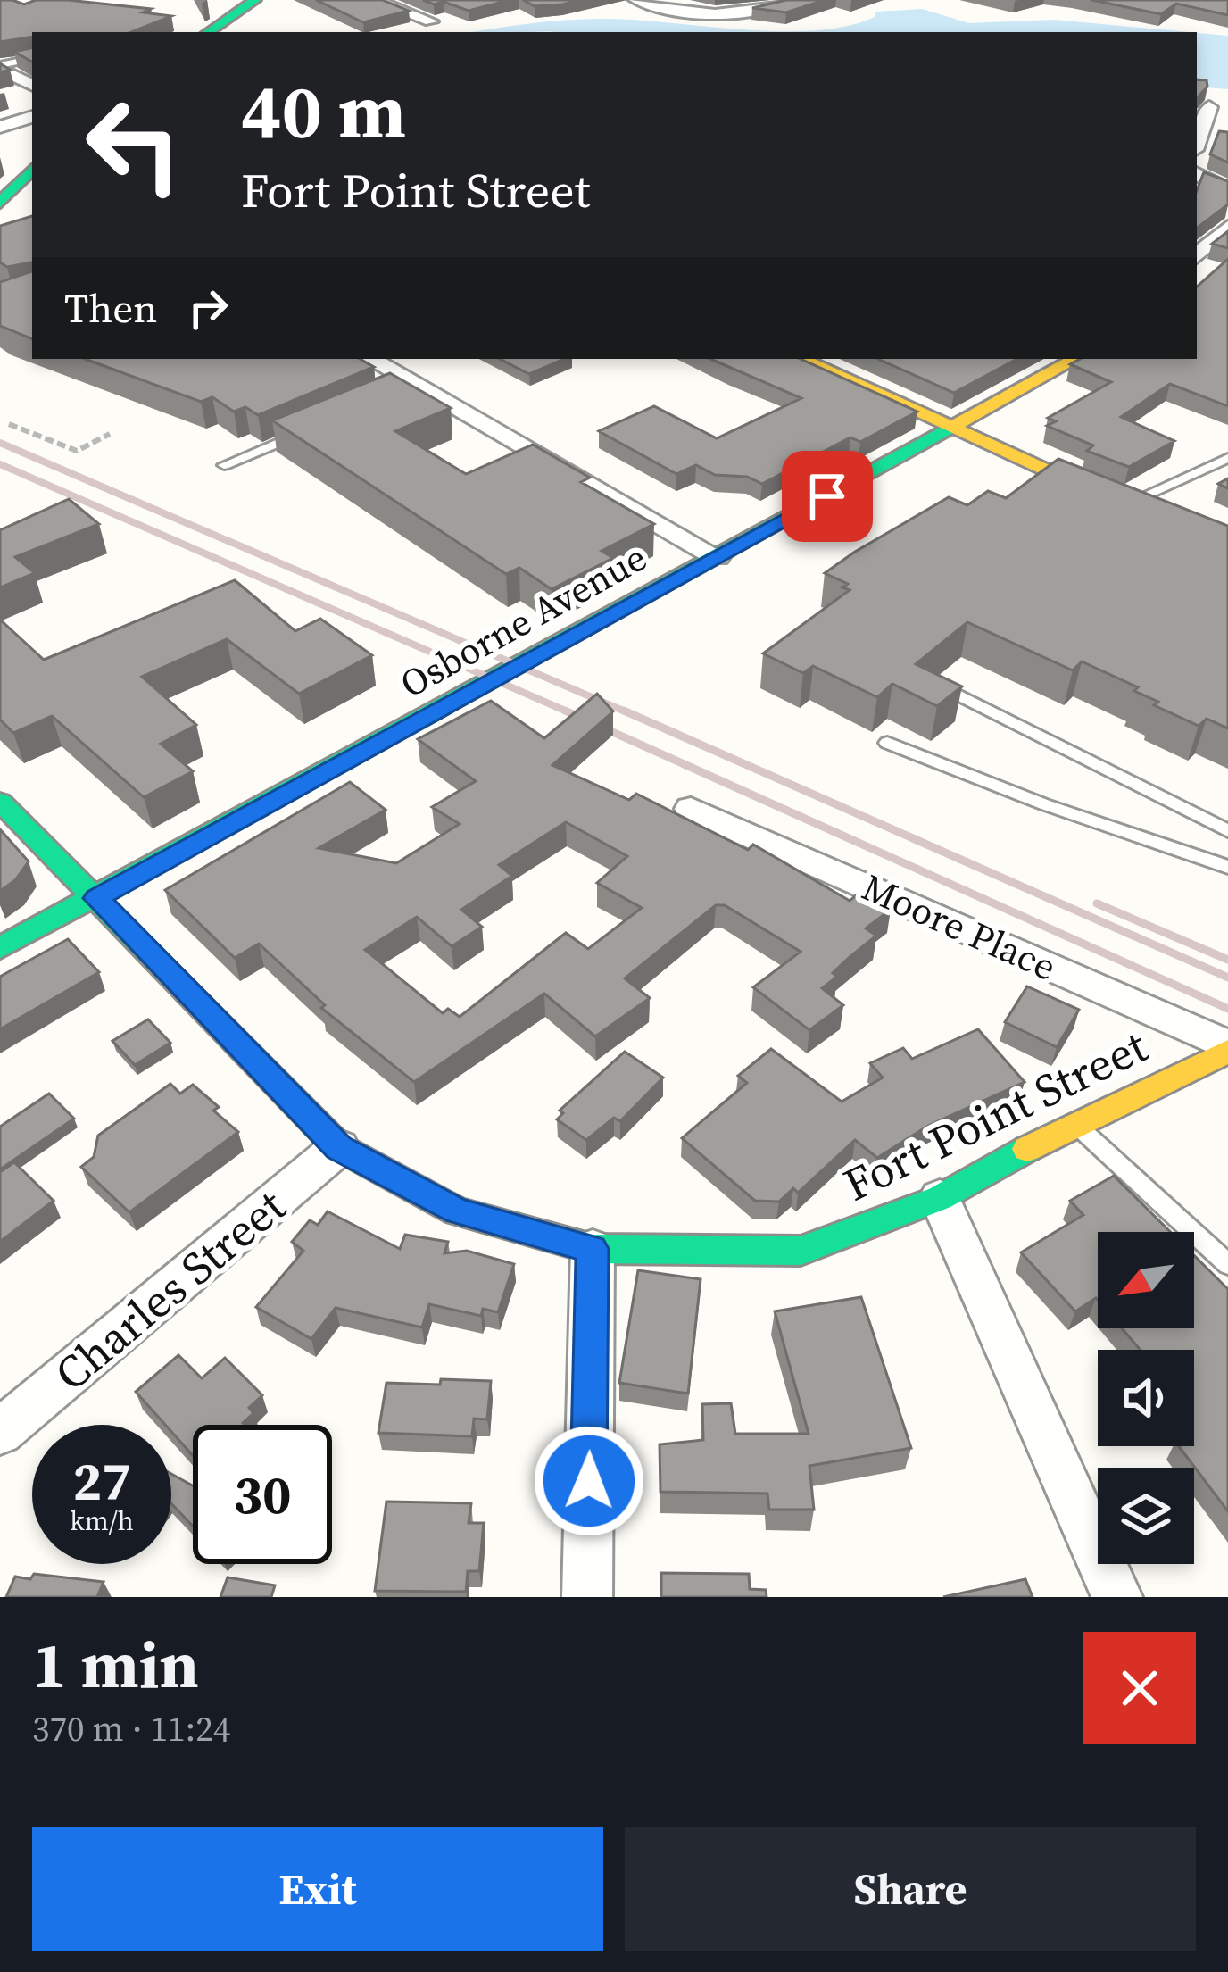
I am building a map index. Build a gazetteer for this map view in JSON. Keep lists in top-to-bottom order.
{
  "streets": {
    "street": [
      "Osborne Avenue",
      "Moore Place",
      "Fort Point Street",
      "Charles Street"
    ]
  },
  "crossings": [
    ["Osborne Avenue", "Fort Point Street"],
    ["Moore Place", "Fort Point Street"],
    ["Fort Point Street", "Charles Street"]
  ],
  "north": "bottom left",
  "page": {
    "turn": ["40 m", "Fort Point Street"],
    "then": "Then",
    "speed": "27 km/h",
    "limit": "30",
    "heading": ["1 min", "370 m · 11:24"],
    "buttons": ["Exit", "Share"]
  }
}
